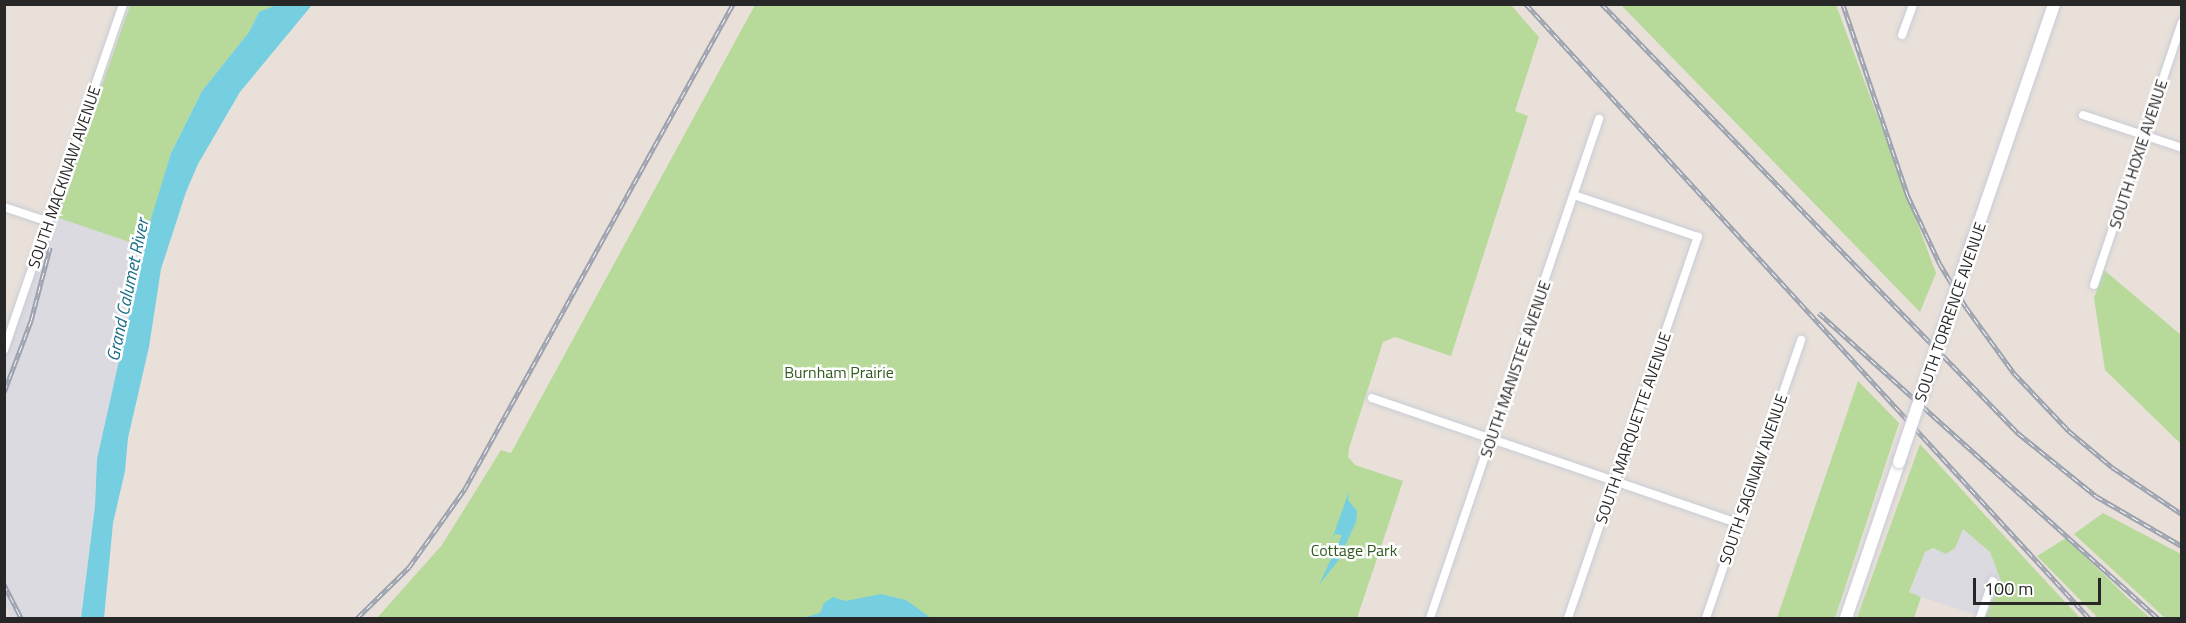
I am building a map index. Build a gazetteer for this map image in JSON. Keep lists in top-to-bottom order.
{
  "streets": {
    "main road": ["SOUTH TORRENCE AVENUE"],
    "street": [
      "SOUTH HOXIE AVENUE",
      "SOUTH MACKINAW AVENUE",
      "SOUTH MANISTEE AVENUE",
      "SOUTH MARQUETTE AVENUE",
      "SOUTH SAGINAW AVENUE"
    ]
  },
  "crossings": [
    ["SOUTH MANISTEE AVENUE", "SOUTH MARQUETTE AVENUE"]
  ],
  "water": ["Grand Calumet River"],
  "parks": ["Burnham Prairie", "Cottage Park"],
  "scale_bar": "100 m"
}
